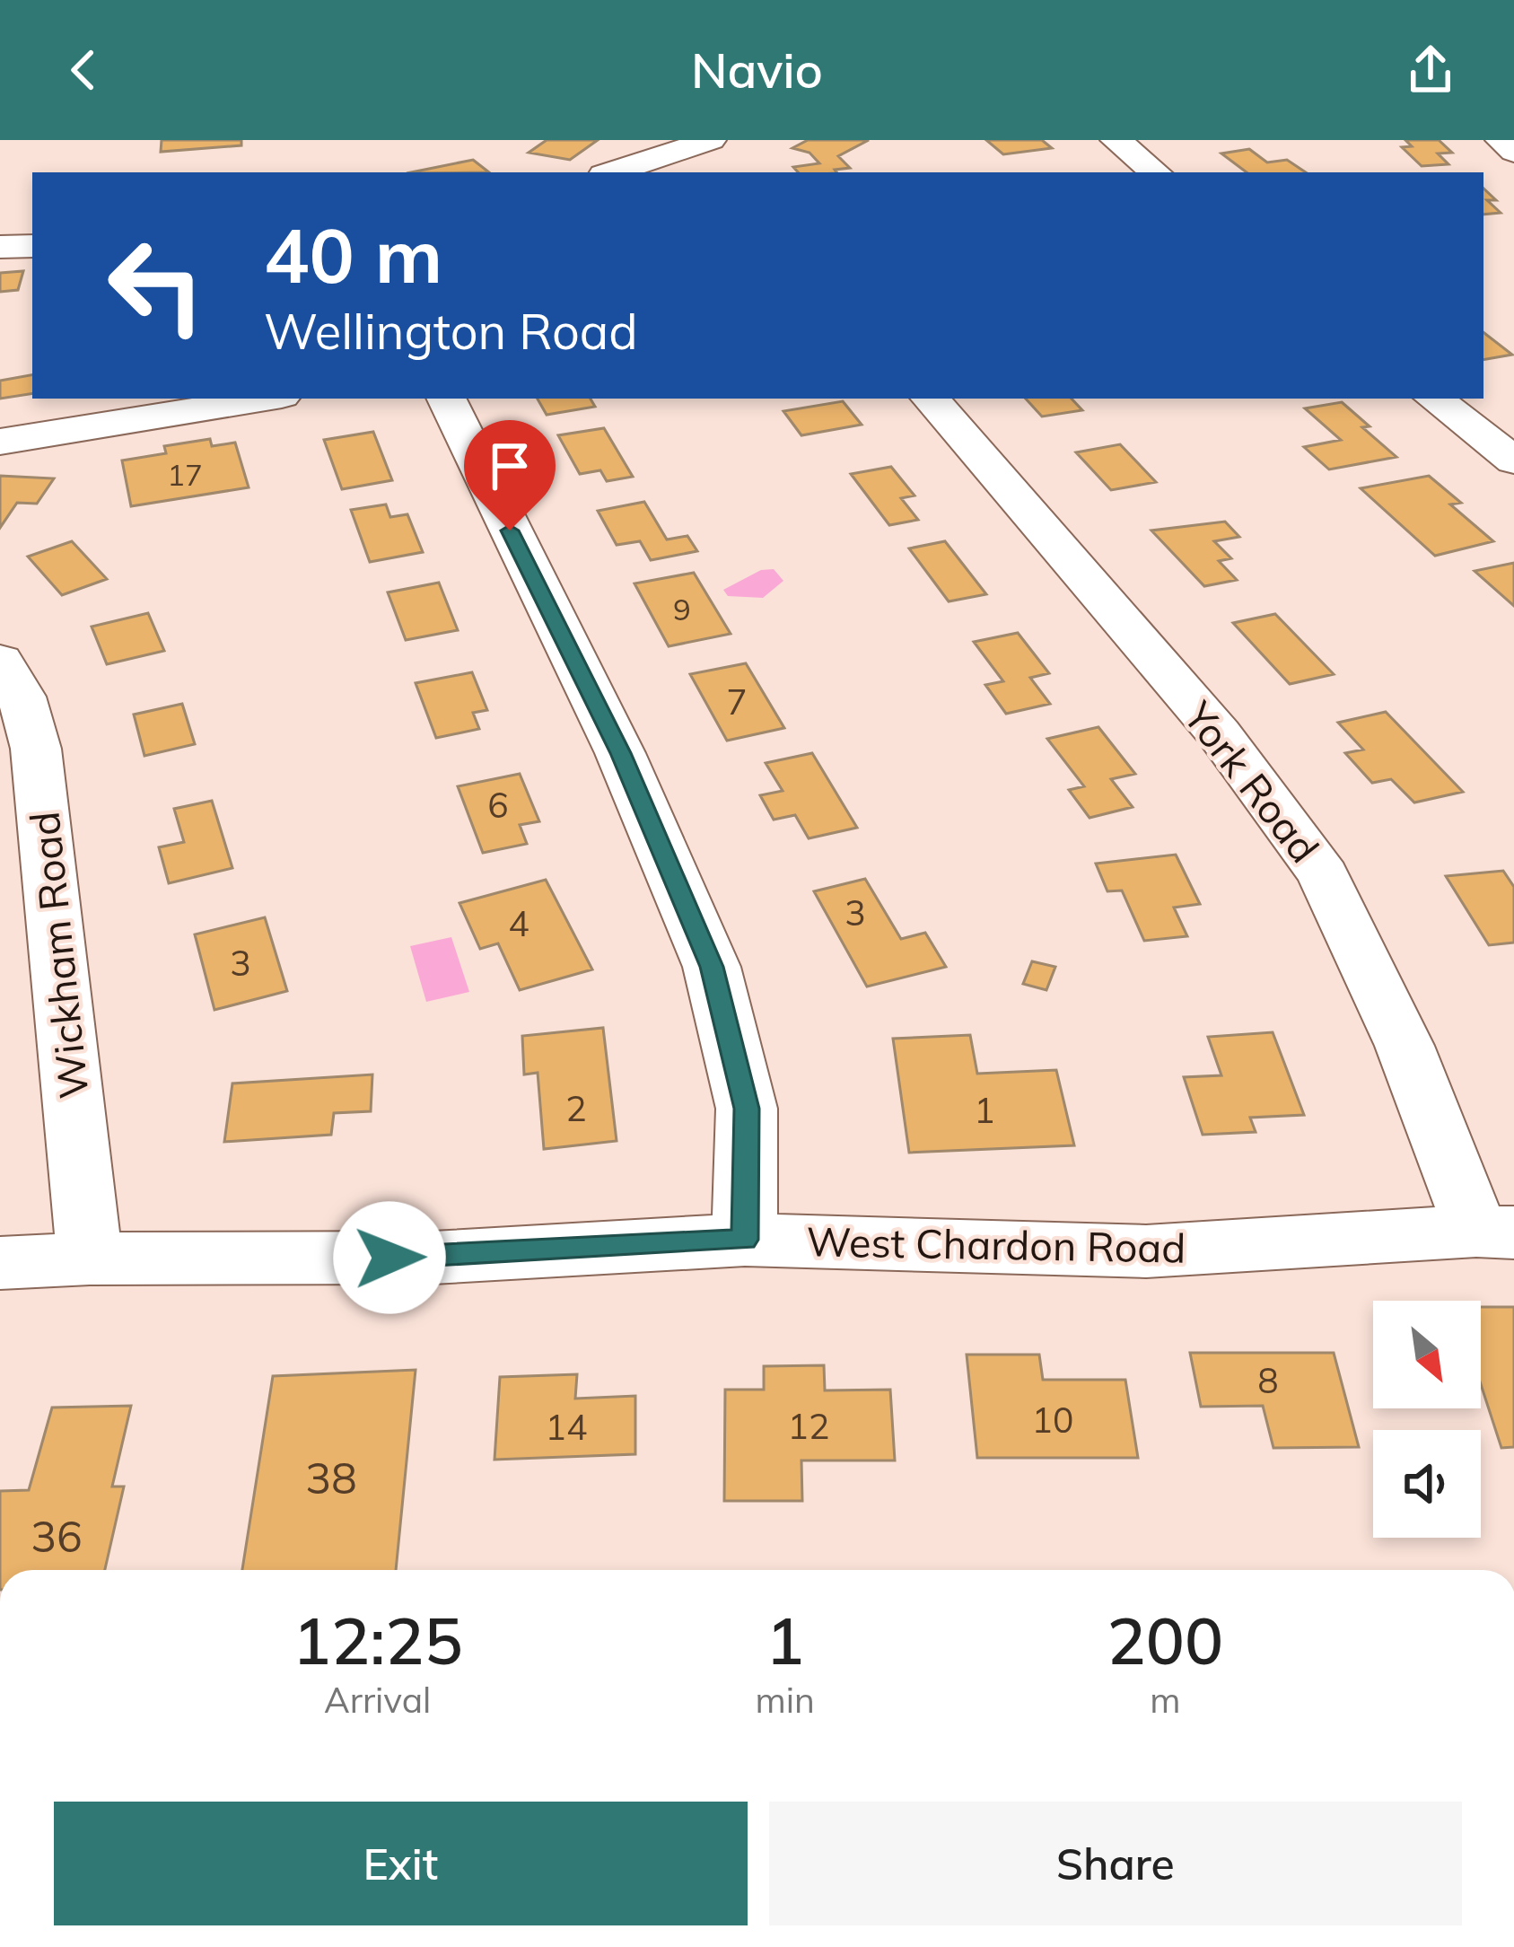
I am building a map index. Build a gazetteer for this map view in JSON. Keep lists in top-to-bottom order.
{
  "streets": {
    "street": ["York Road", "Wickham Road", "West Chardon Road"]
  },
  "crossings": [
    ["York Road", "West Chardon Road"],
    ["Wickham Road", "West Chardon Road"]
  ],
  "house_numbers": [
    "17",
    "9",
    "7",
    "6",
    "3",
    "4",
    "3",
    "2",
    "1",
    "8",
    "10",
    "12",
    "14",
    "38",
    "36"
  ],
  "north": "bottom right",
  "page": {
    "header": "Navio",
    "turn": ["40 m", "Wellington Road"],
    "eta": [
      "12:25",
      "Arrival",
      "1",
      "min",
      "200",
      "m"
    ],
    "buttons": ["Exit", "Share"]
  }
}
